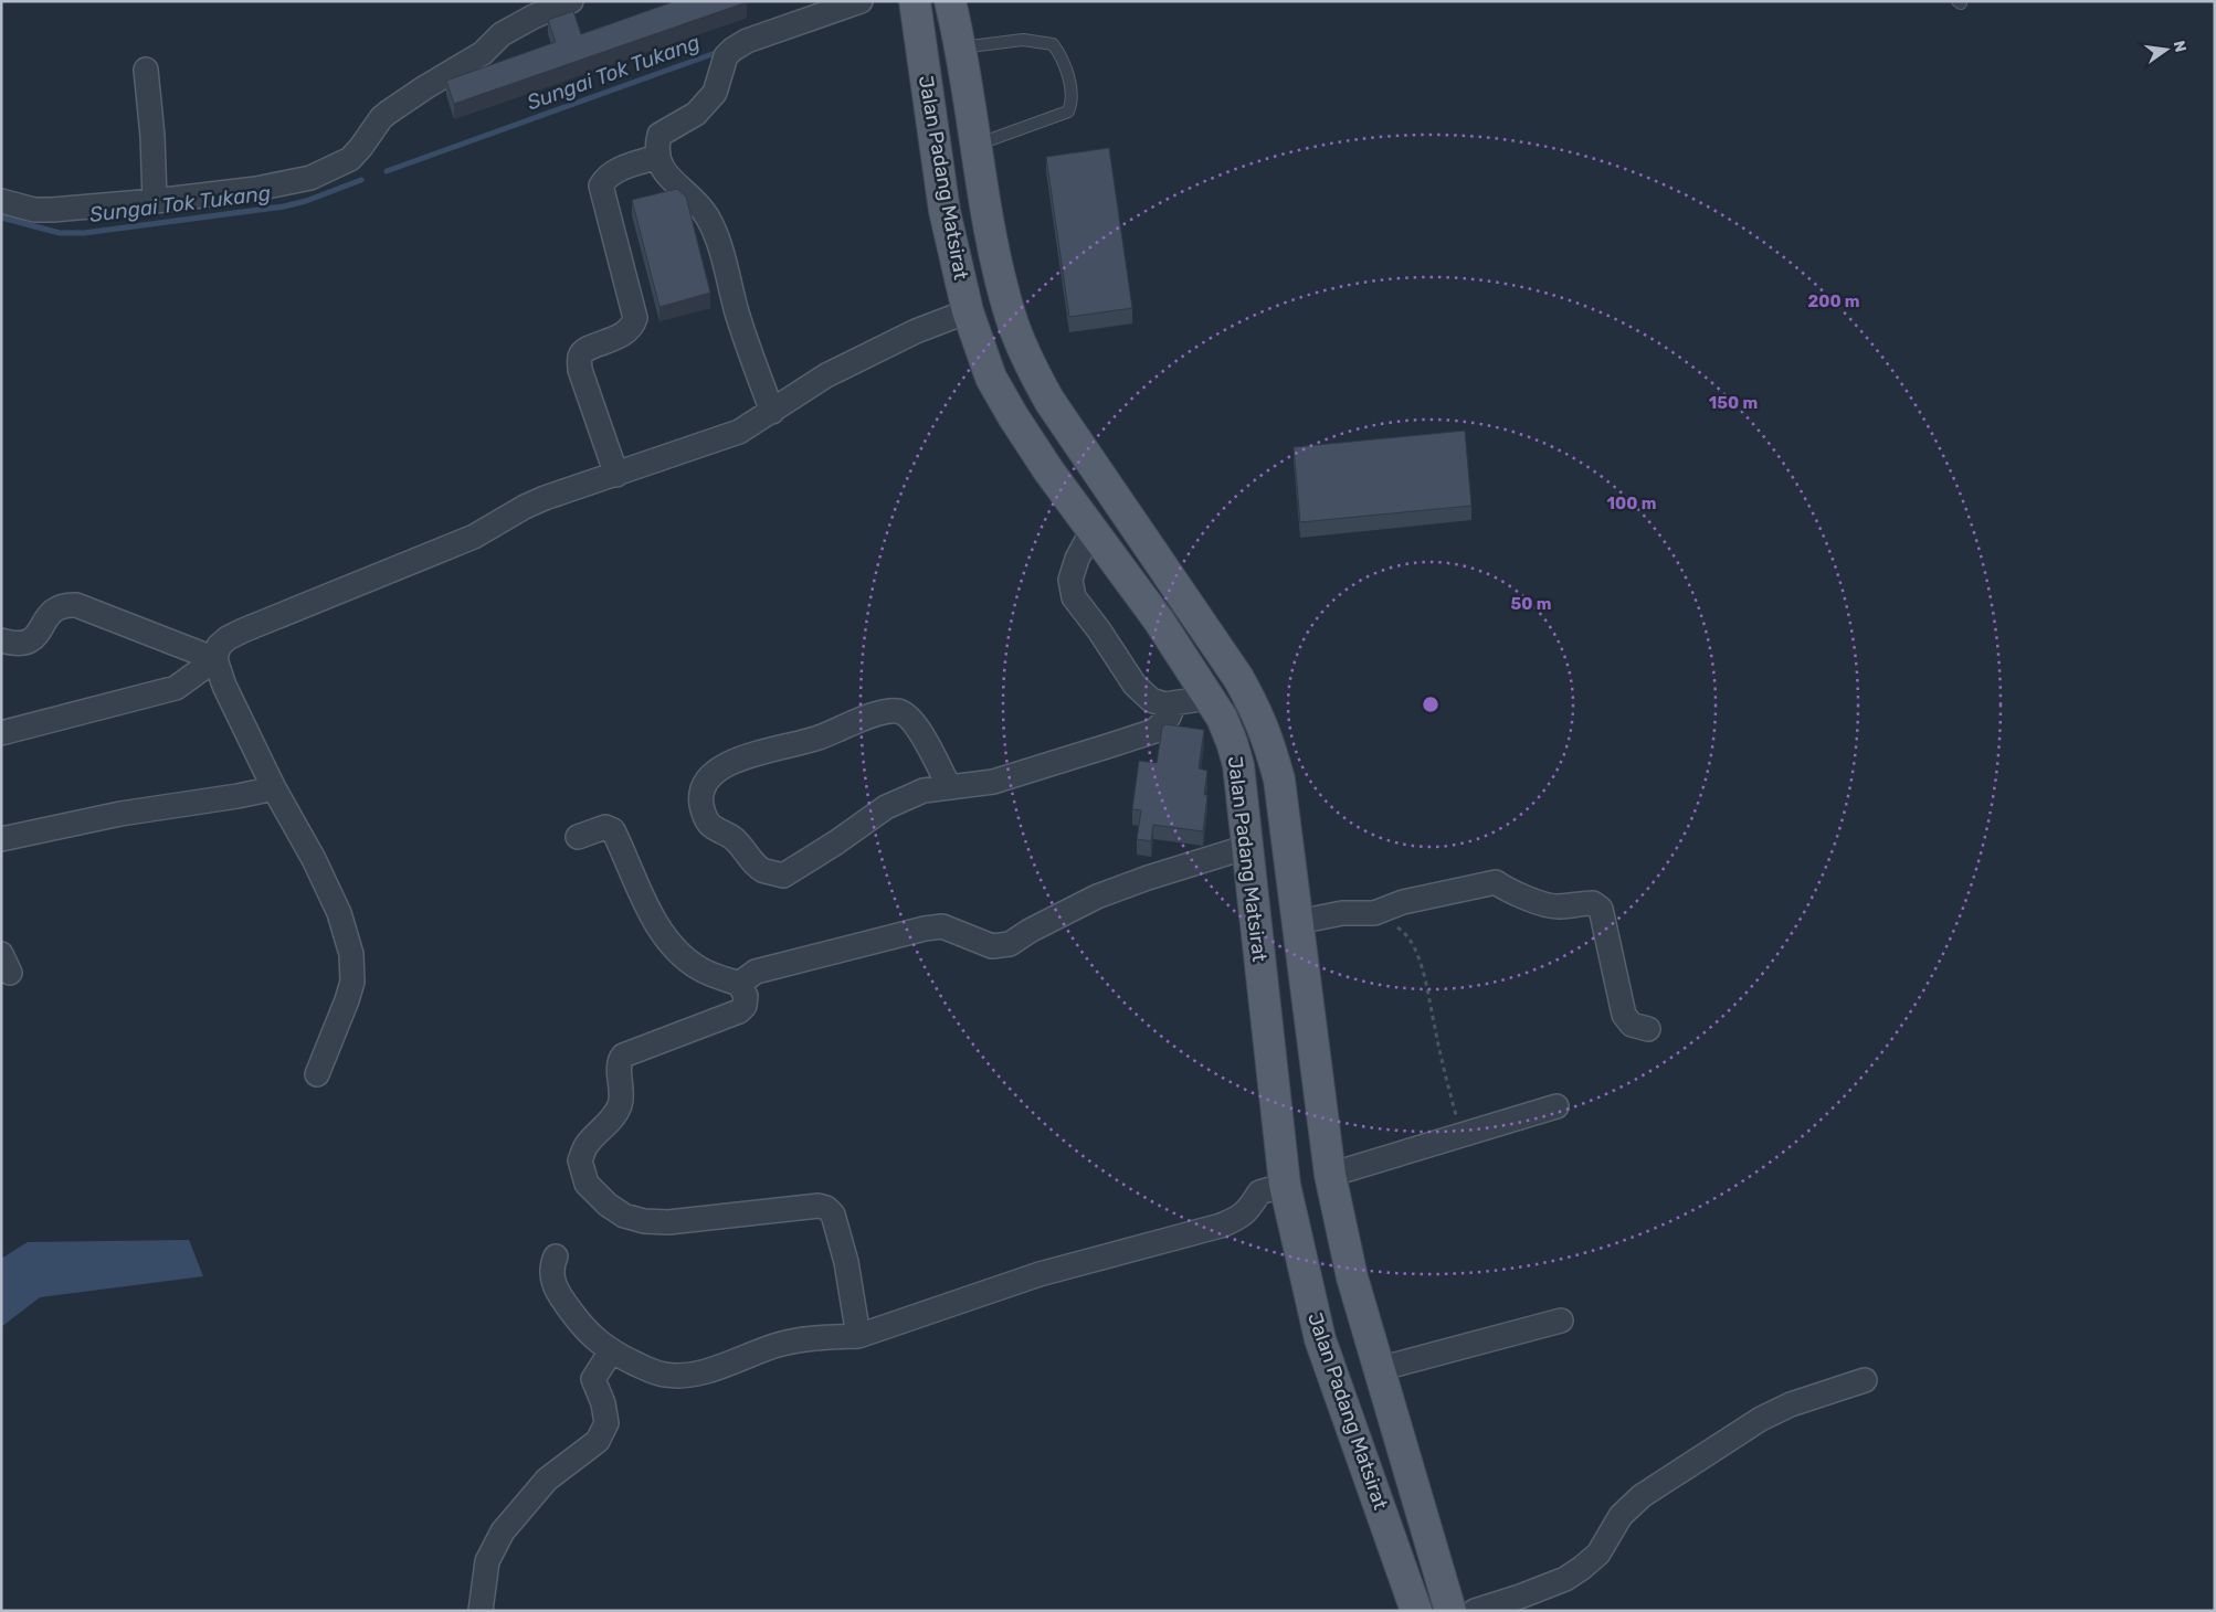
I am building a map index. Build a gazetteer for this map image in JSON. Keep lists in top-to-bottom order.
{
  "streets": {
    "main road": ["Jalan Padang Matsirat"]
  },
  "water": ["Sungai Tok Tukang"],
  "north": "right",
  "rings": [
    "200 m",
    "150 m",
    "100 m",
    "50 m"
  ]
}
